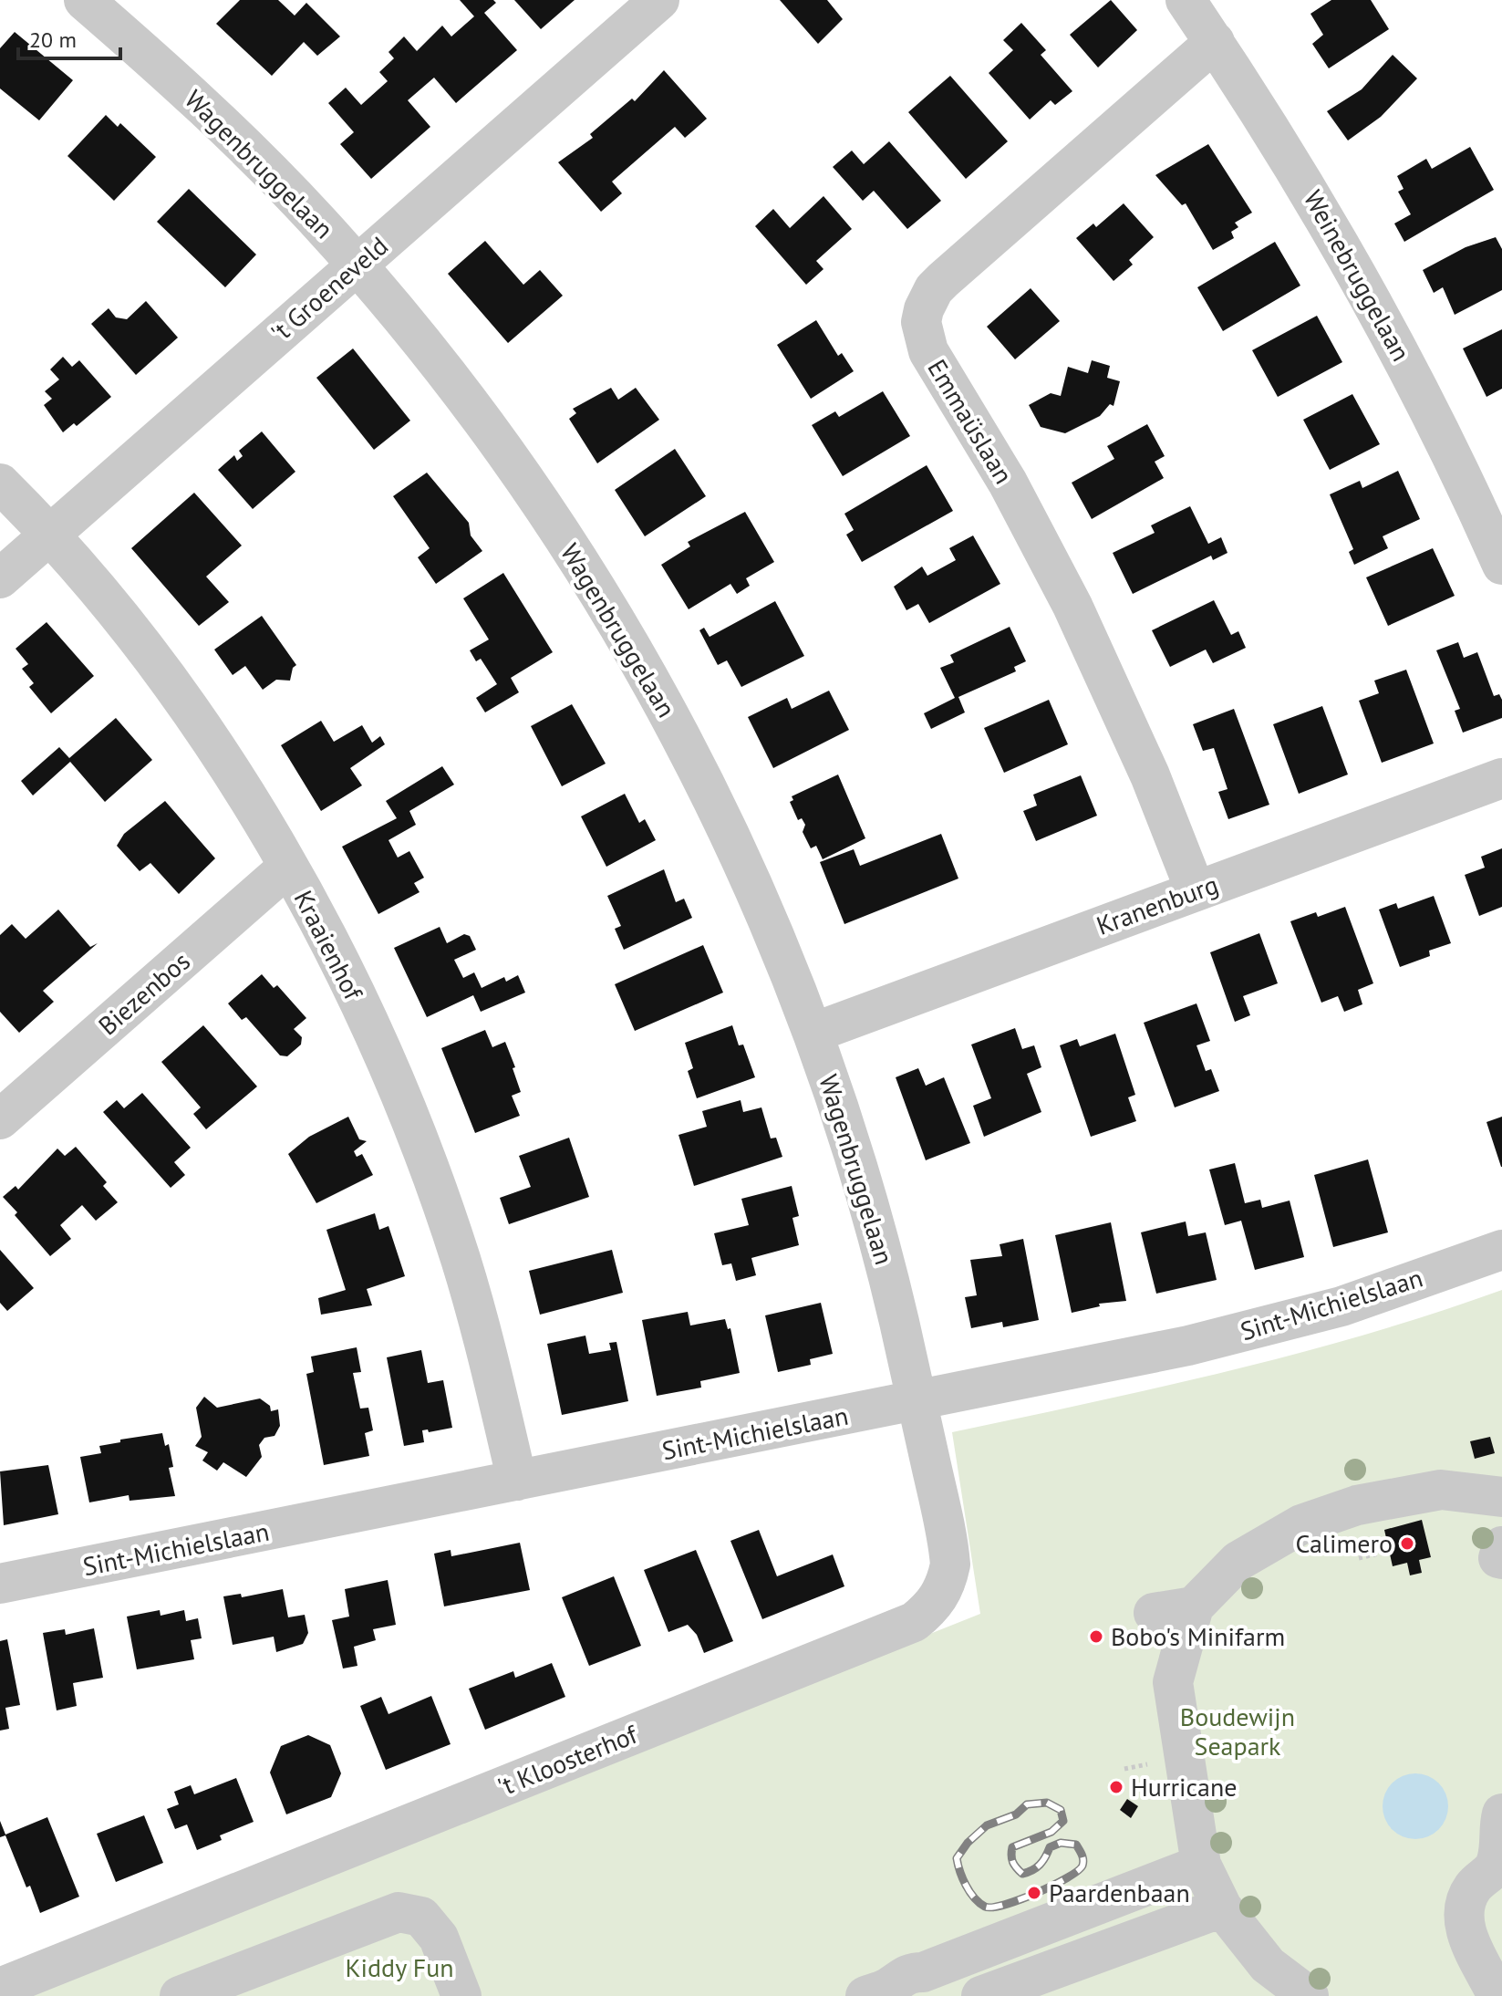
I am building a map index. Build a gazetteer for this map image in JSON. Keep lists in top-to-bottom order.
{
  "streets": {
    "street": [
      "Wagenbruggelaan",
      "Weinebruggelaan",
      "'t Groeneveld",
      "Emmaüslaan",
      "Kranenburg",
      "Kraaienhof",
      "Biezenbos",
      "Sint-Michielslaan",
      "'t Kloosterhof"
    ]
  },
  "crossings": [
    ["Wagenbruggelaan", "'t Groeneveld"],
    ["Wagenbruggelaan", "Kranenburg"],
    ["Wagenbruggelaan", "Sint-Michielslaan"],
    ["Wagenbruggelaan", "'t Kloosterhof"],
    ["Weinebruggelaan", "Emmaüslaan"],
    ["'t Groeneveld", "Kraaienhof"],
    ["Emmaüslaan", "Kranenburg"],
    ["Kraaienhof", "Biezenbos"],
    ["Kraaienhof", "Sint-Michielslaan"],
    ["Sint-Michielslaan", "'t Kloosterhof"]
  ],
  "parks": ["Boudewijn Seapark", "Kiddy Fun"],
  "places": [
    "Calimero",
    "Bobo's Minifarm",
    "Hurricane",
    "Paardenbaan"
  ],
  "scale_bar": "20 m"
}
